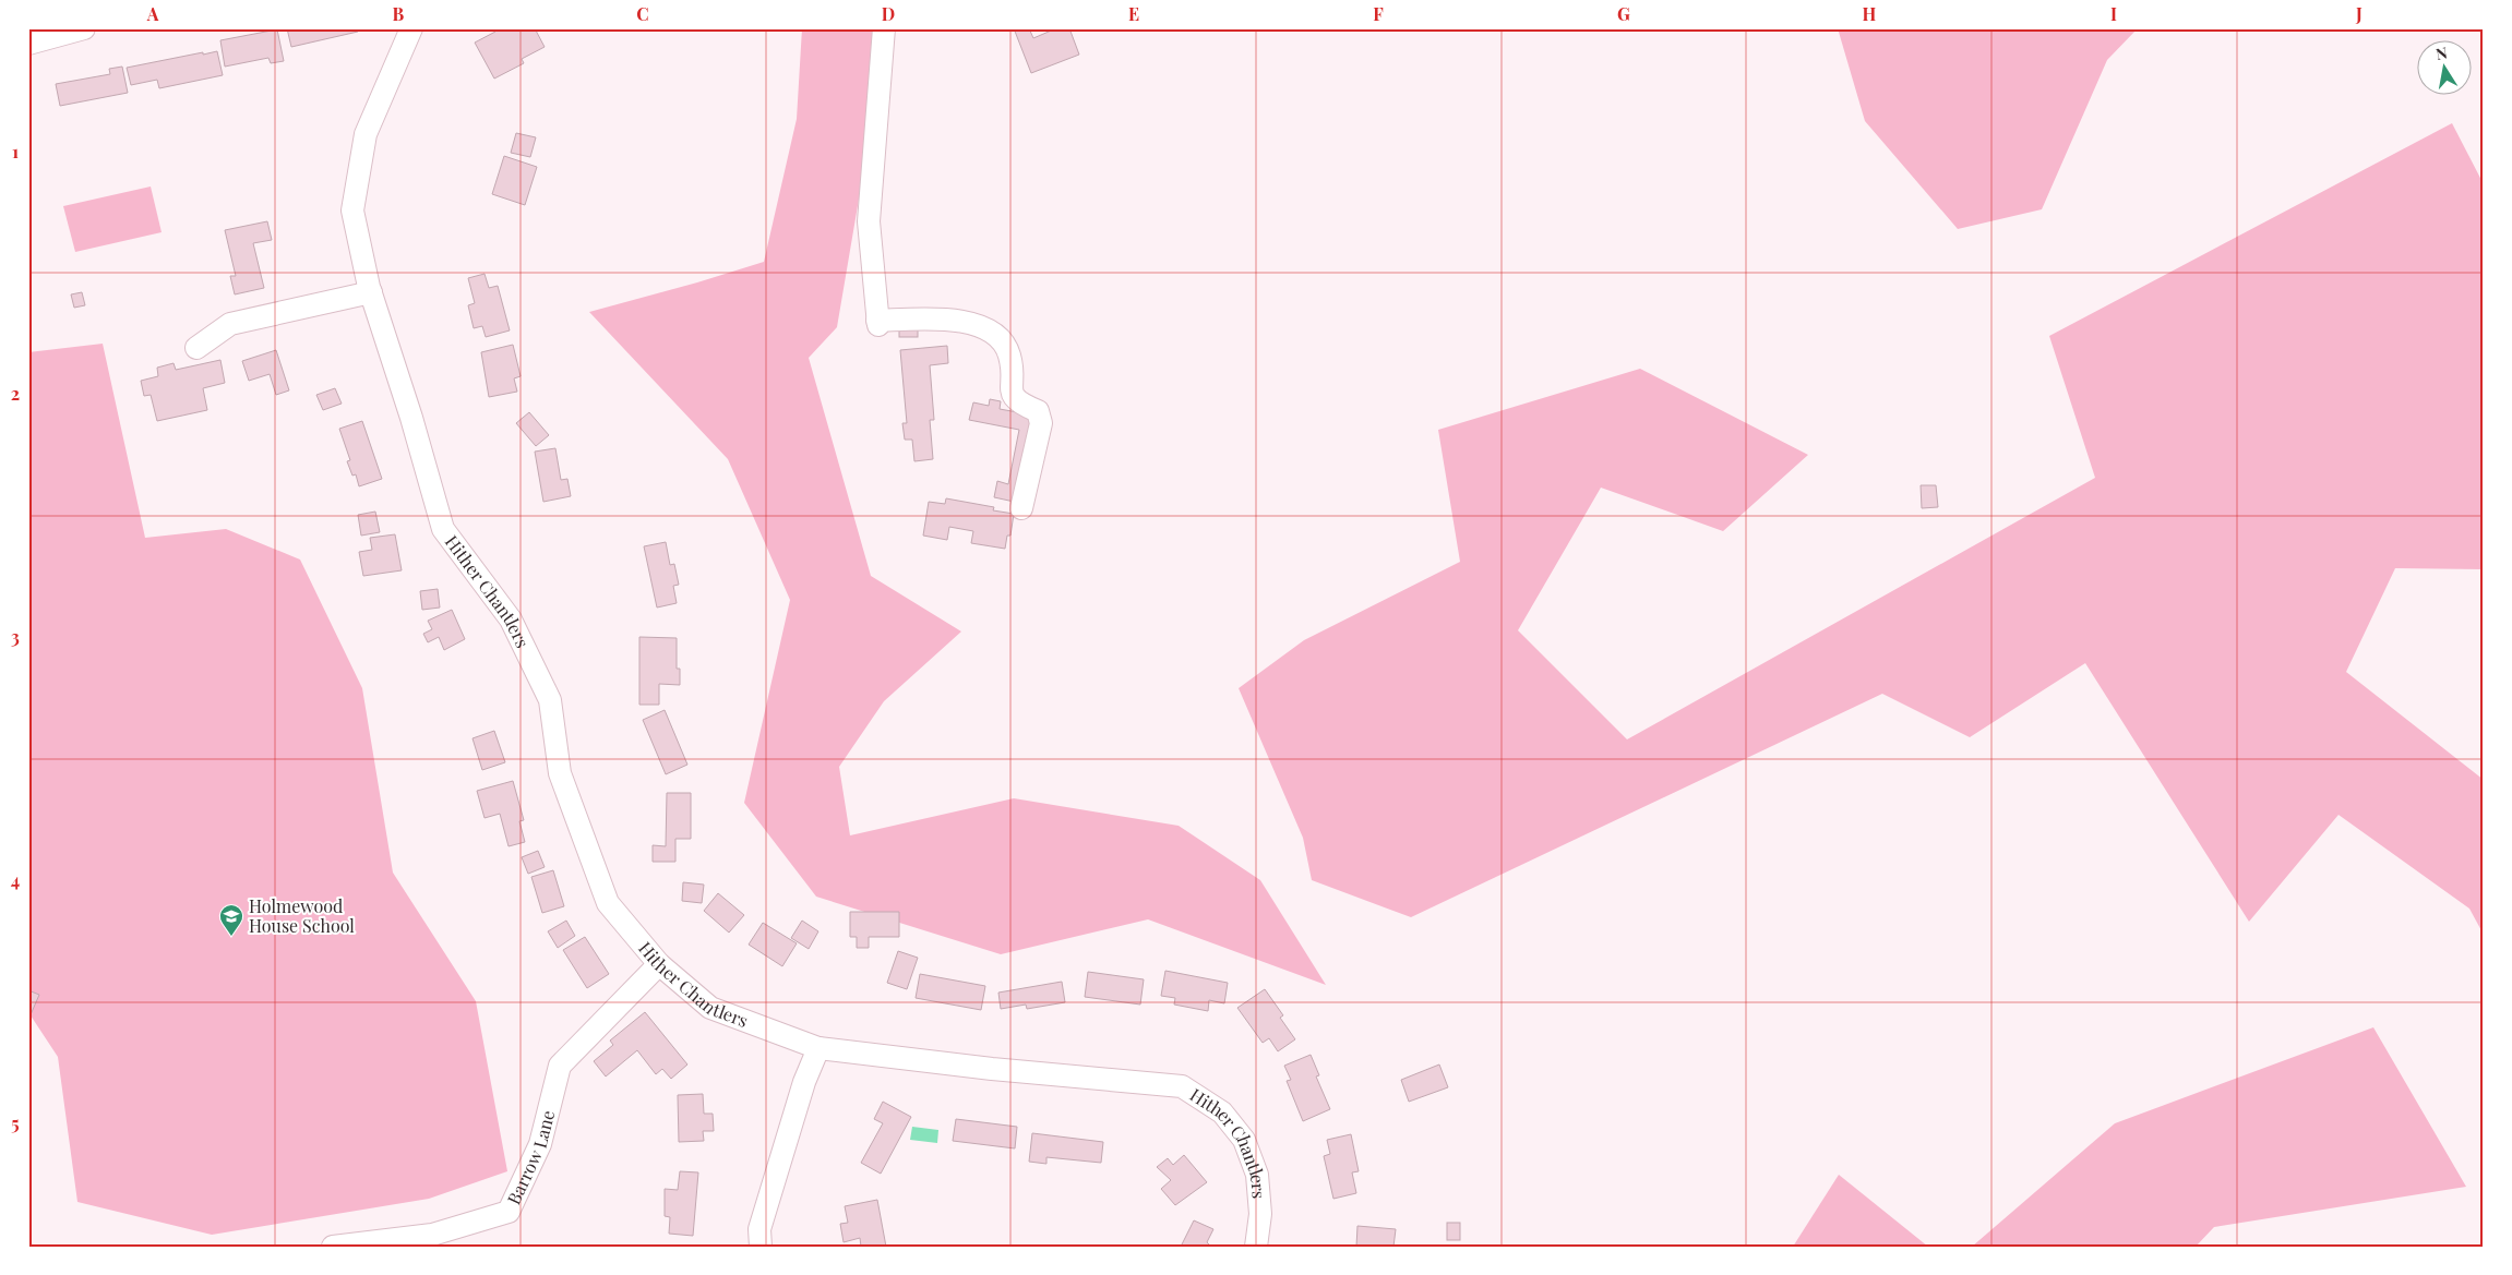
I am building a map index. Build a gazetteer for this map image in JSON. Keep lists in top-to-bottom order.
{
  "streets": {
    "street": ["Hither Chantlers", "Barrow Lane"]
  },
  "crossings": [
    ["Hither Chantlers", "Barrow Lane"]
  ],
  "places": {
    "school or university": ["Holmewood House School"]
  },
  "north": "top",
  "grid": {
    "columns": [
      "A",
      "B",
      "C",
      "D",
      "E",
      "F",
      "G",
      "H",
      "I",
      "J"
    ],
    "rows": [
      "1",
      "2",
      "3",
      "4",
      "5"
    ]
  }
}
